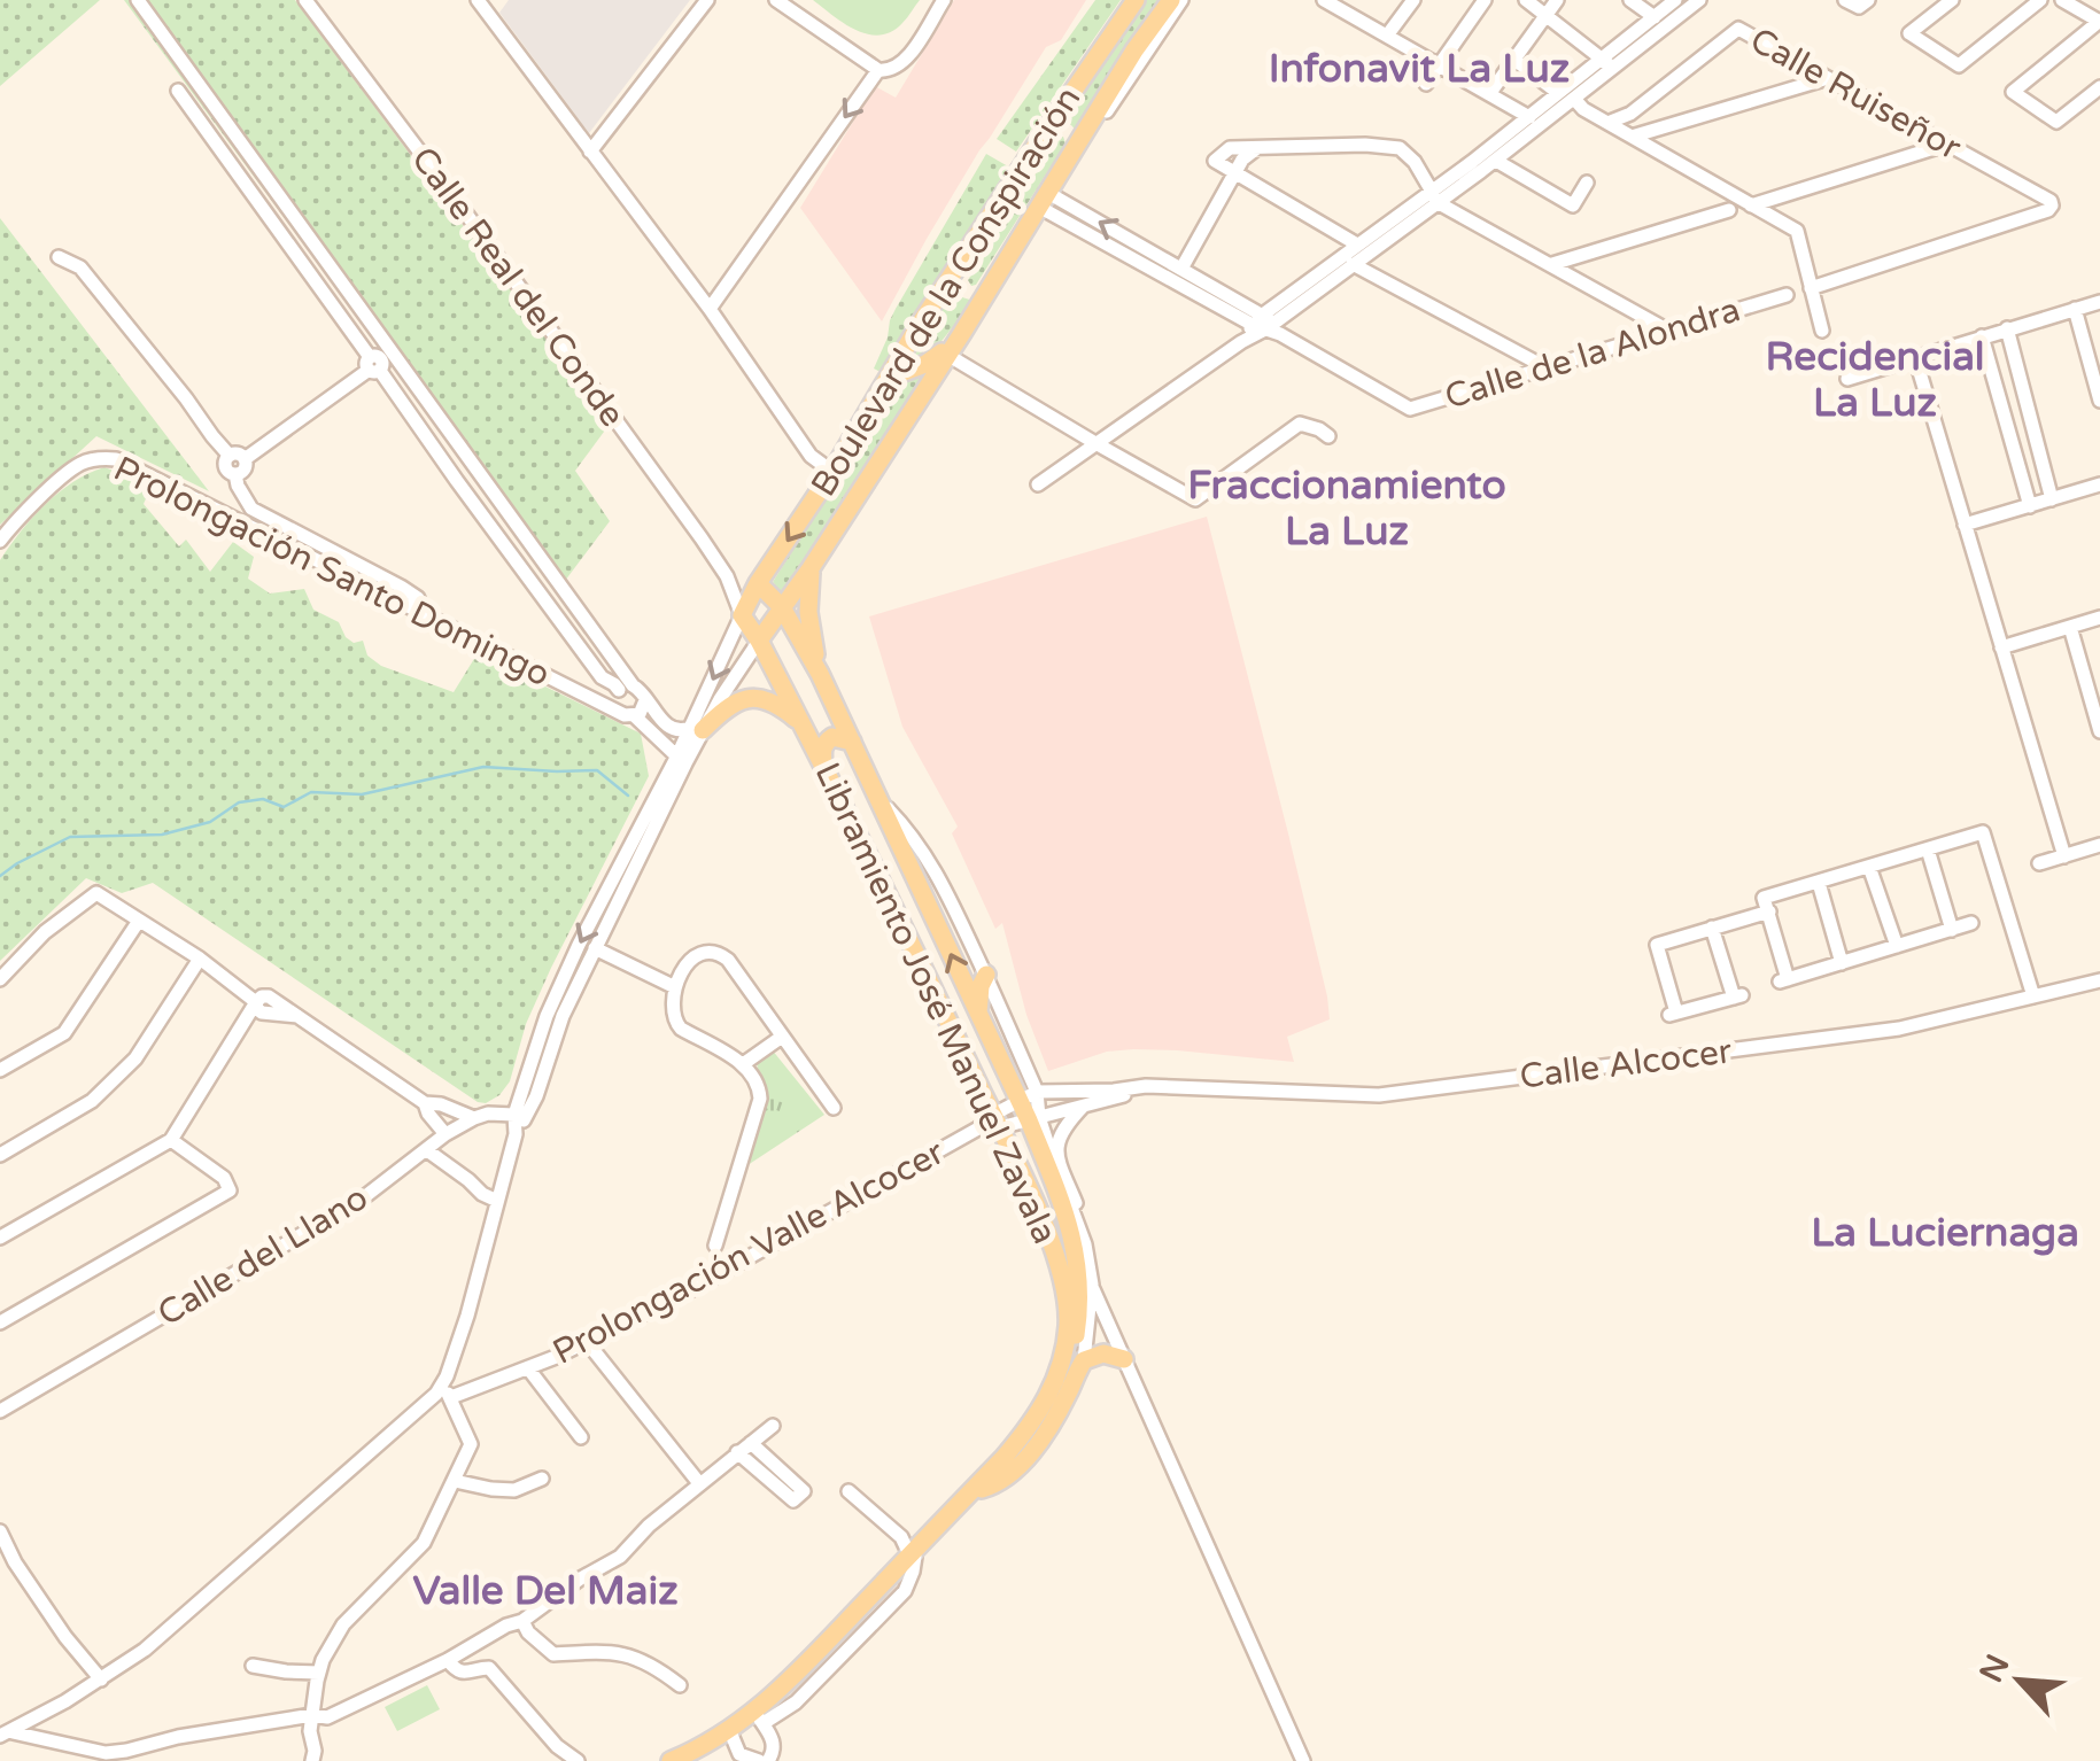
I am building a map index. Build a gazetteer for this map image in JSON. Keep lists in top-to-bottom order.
{
  "streets": {
    "main road": ["Boulevard de la Conspiración", "Libramiento José Manuel Zavala"],
    "street": [
      "Calle Ruiseñor",
      "Calle Real del Conde",
      "Calle de la Alondra",
      "Prolongación Santo Domingo",
      "Calle Alcocer",
      "Prolongación Valle Alcocer",
      "Calle del Llano"
    ]
  },
  "crossings": [
    ["Calle Real del Conde", "Boulevard de la Conspiración"],
    ["Calle Real del Conde", "Libramiento José Manuel Zavala"],
    ["Boulevard de la Conspiración", "Libramiento José Manuel Zavala"],
    ["Libramiento José Manuel Zavala", "Calle Alcocer"],
    ["Libramiento José Manuel Zavala", "Prolongación Valle Alcocer"],
    ["Calle Alcocer", "Prolongación Valle Alcocer"]
  ],
  "districts": [
    "Infonavit La Luz",
    "Recidencial La Luz",
    "Fraccionamiento La Luz",
    "La Luciernaga",
    "Valle Del Maiz"
  ],
  "north": "top left"
}
